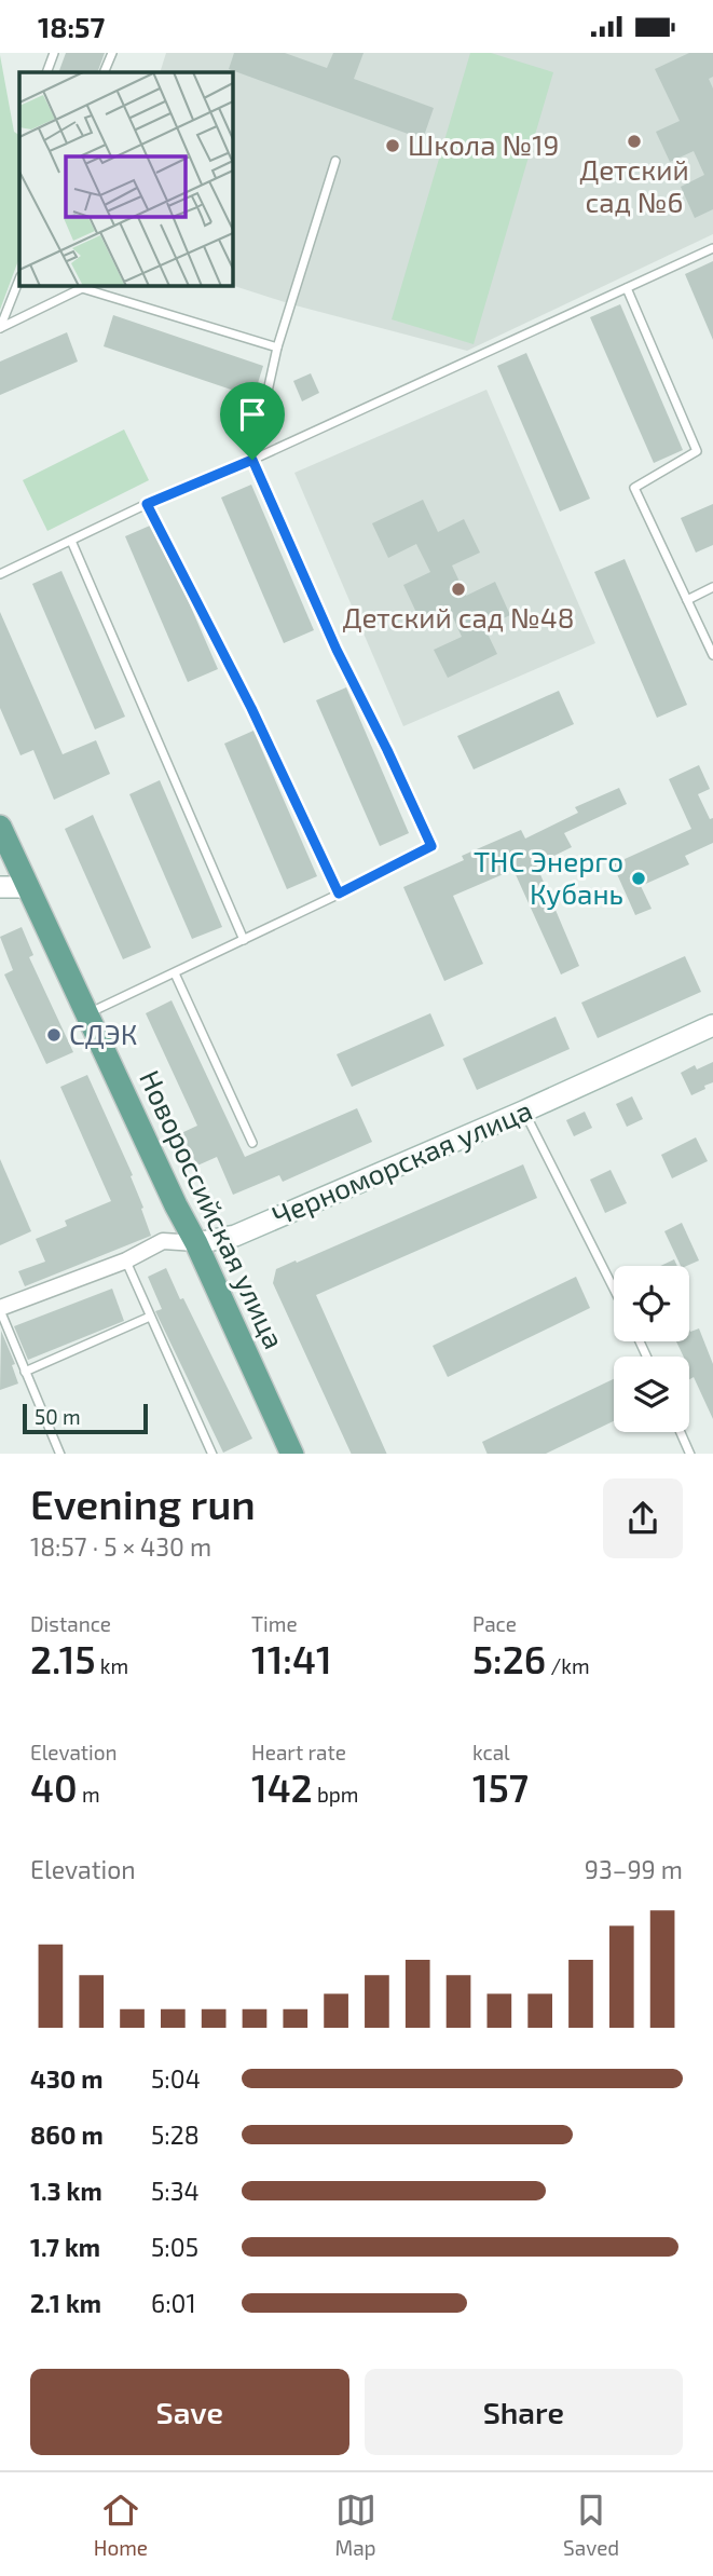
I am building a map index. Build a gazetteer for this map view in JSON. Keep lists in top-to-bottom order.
{
  "streets": {
    "main road": ["Черноморская улица", "Новороссийская улица"]
  },
  "crossings": [
    ["Черноморская улица", "Новороссийская улица"]
  ],
  "places": [
    "Детский сад №6",
    "Школа №19",
    "Детский сад №48",
    "ТНС Энерго Кубань",
    "СДЭК"
  ],
  "scale_bar": "50 m",
  "page": {
    "status": "18:57",
    "scale": "50 m",
    "heading": ["Evening run", "18:57 · 5 × 430 m"],
    "stats": [
      ["Distance", "2.15 km"],
      ["Time", "11:41"],
      ["Pace", "5:26 /km"],
      ["Elevation", "40 m"],
      ["Heart rate", "142 bpm"],
      ["kcal", "157"]
    ],
    "chart": ["Elevation", "93–99 m"],
    "list": [
      {
        "name": "430 m",
        "note": "5:04"
      },
      {
        "name": "860 m",
        "note": "5:28"
      },
      {
        "name": "1.3 km",
        "note": "5:34"
      },
      {
        "name": "1.7 km",
        "note": "5:05"
      },
      {
        "name": "2.1 km",
        "note": "6:01"
      }
    ],
    "buttons": ["Save", "Share"],
    "tabs": ["Home", "Map", "Saved"]
  }
}
